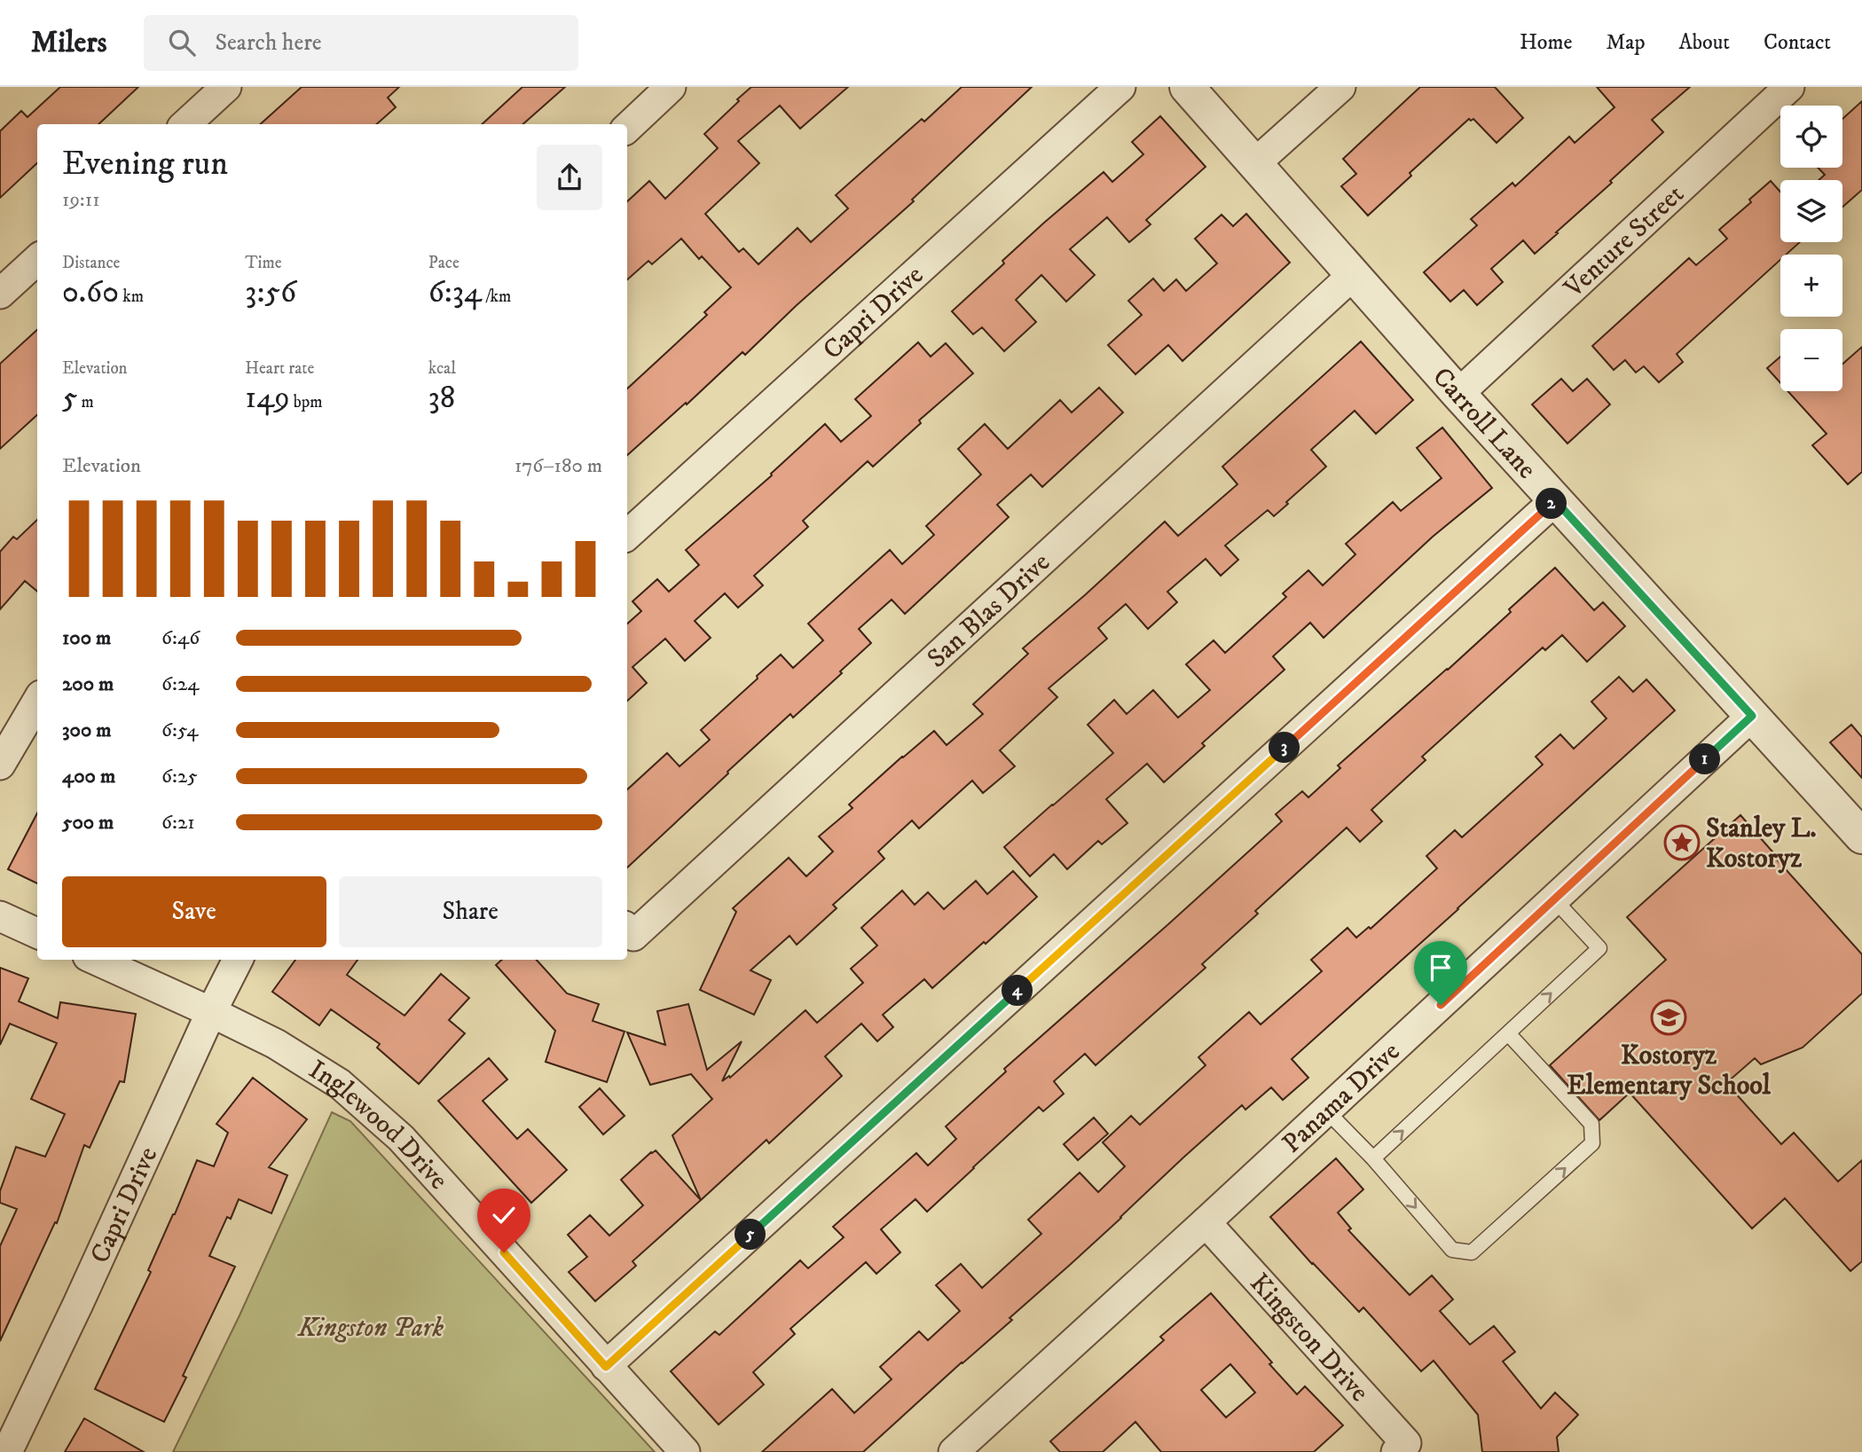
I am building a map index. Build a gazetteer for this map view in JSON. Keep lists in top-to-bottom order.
{
  "streets": {
    "street": [
      "Venture Street",
      "Capri Drive",
      "Carroll Lane",
      "San Blas Drive",
      "Panama Drive",
      "Inglewood Drive",
      "Kingston Drive"
    ]
  },
  "crossings": [
    ["Venture Street", "Carroll Lane"],
    ["Capri Drive", "Inglewood Drive"],
    ["Carroll Lane", "San Blas Drive"],
    ["Carroll Lane", "Panama Drive"],
    ["Panama Drive", "Kingston Drive"]
  ],
  "parks": ["Kingston Park"],
  "places": {
    "place": ["Stanley L. Kostoryz"],
    "school or university": ["Kostoryz Elementary School"]
  },
  "page": {
    "header": "Milers",
    "search": "Search here",
    "nav": [
      "Home",
      "Map",
      "About",
      "Contact"
    ],
    "map_buttons": ["+", "−"],
    "heading": ["Evening run", "19:11"],
    "stats": [
      ["Distance", "0.60 km"],
      ["Time", "3:56"],
      ["Pace", "6:34 /km"],
      ["Elevation", "5 m"],
      ["Heart rate", "149 bpm"],
      ["kcal", "38"]
    ],
    "chart": ["Elevation", "176–180 m"],
    "pins": [
      "2",
      "3",
      "1",
      "4",
      "5"
    ],
    "list": [
      {
        "name": "100 m",
        "note": "6:46"
      },
      {
        "name": "200 m",
        "note": "6:24"
      },
      {
        "name": "300 m",
        "note": "6:54"
      },
      {
        "name": "400 m",
        "note": "6:25"
      },
      {
        "name": "500 m",
        "note": "6:21"
      }
    ],
    "buttons": ["Save", "Share"]
  }
}
